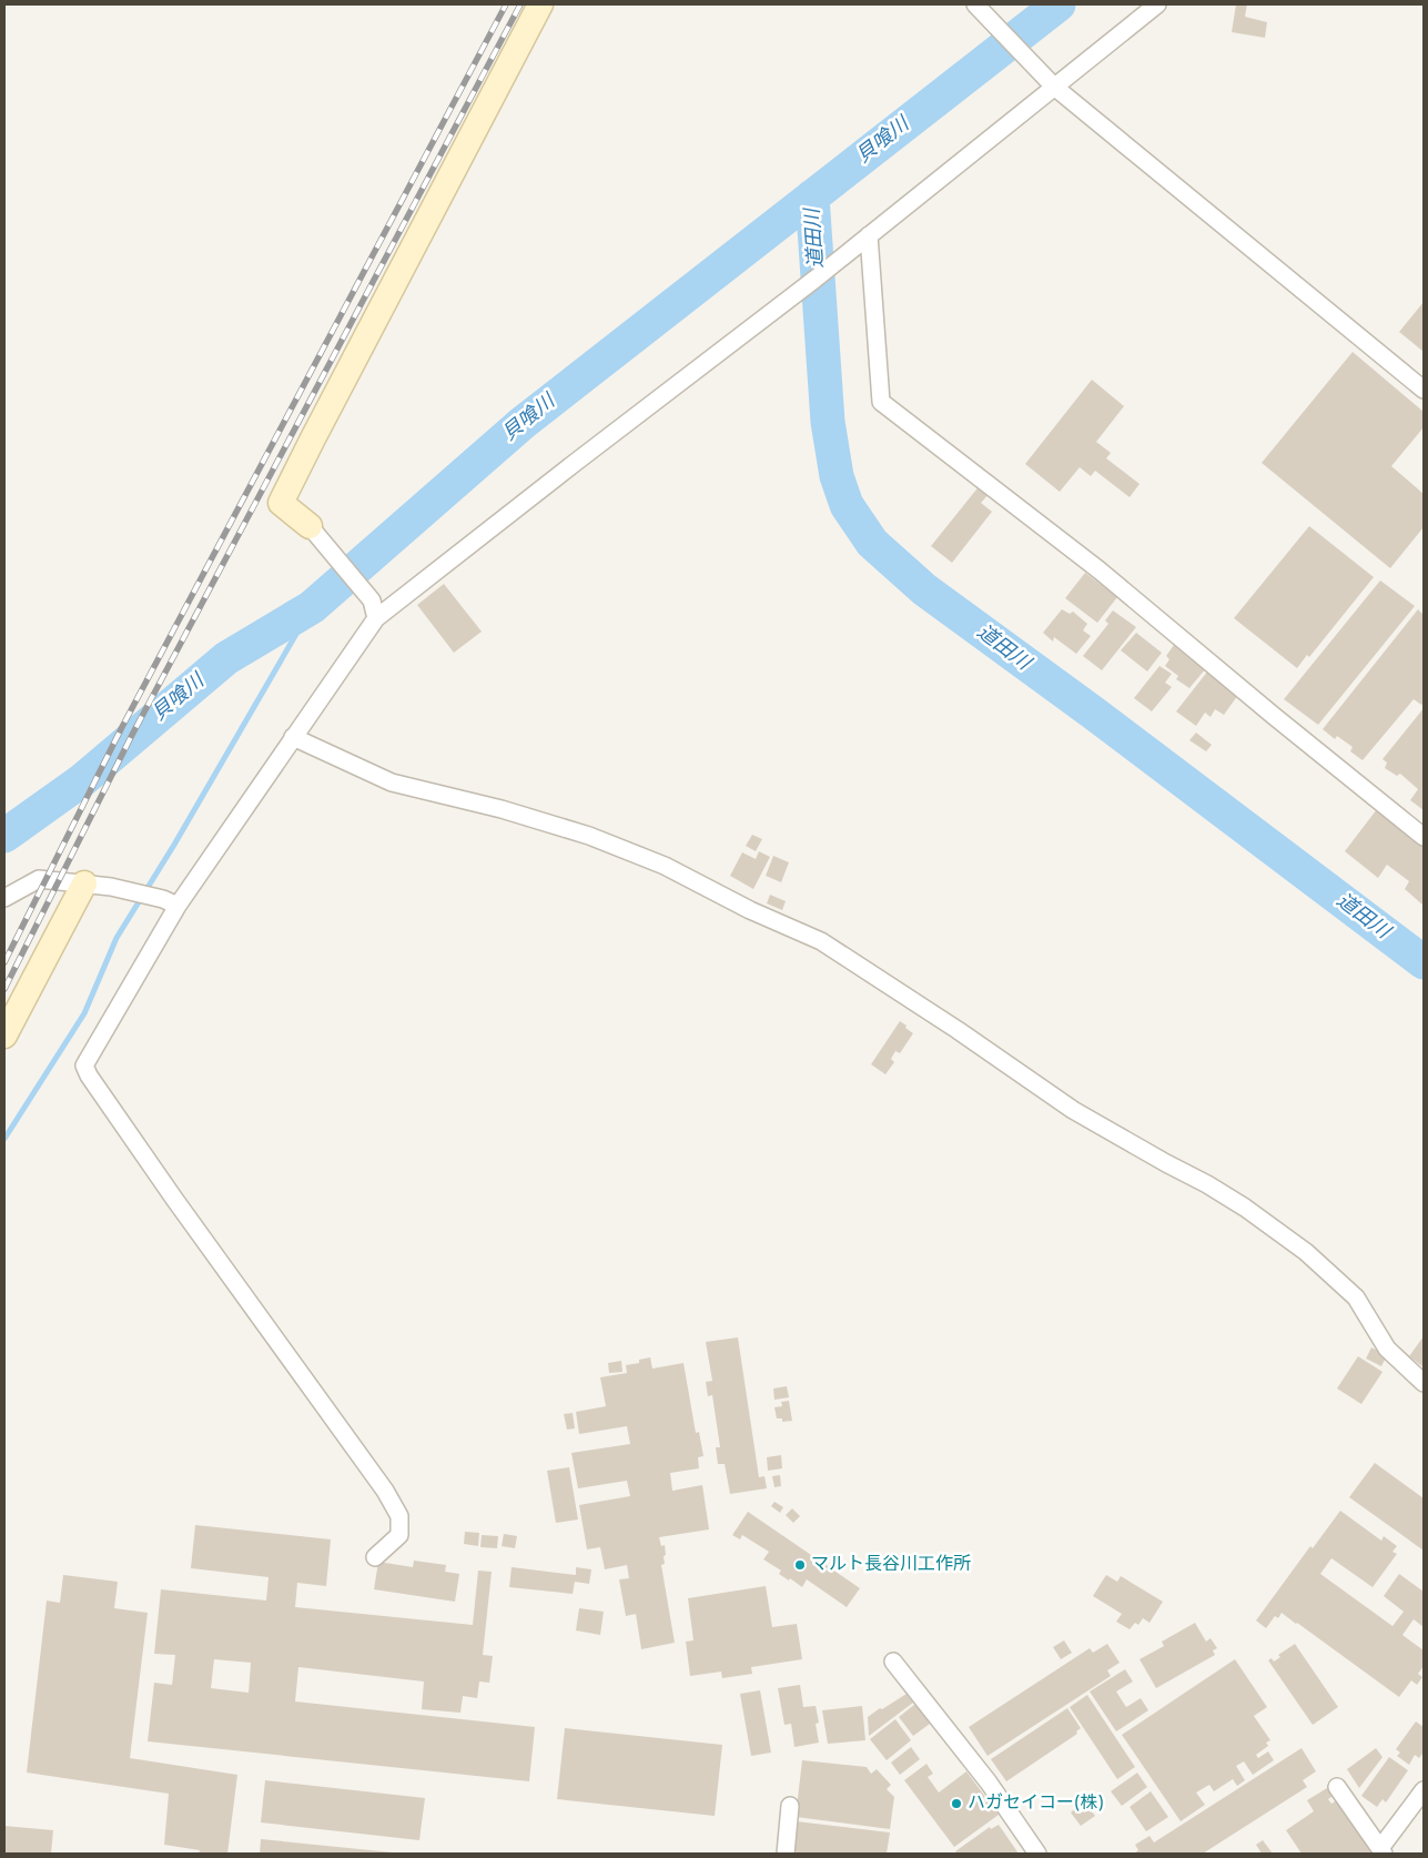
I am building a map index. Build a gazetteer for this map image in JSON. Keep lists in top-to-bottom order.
{
  "water": ["貝喰川", "道田川"],
  "places": ["マルト長谷川工作所", "ハガセイコー(株)"]
}
